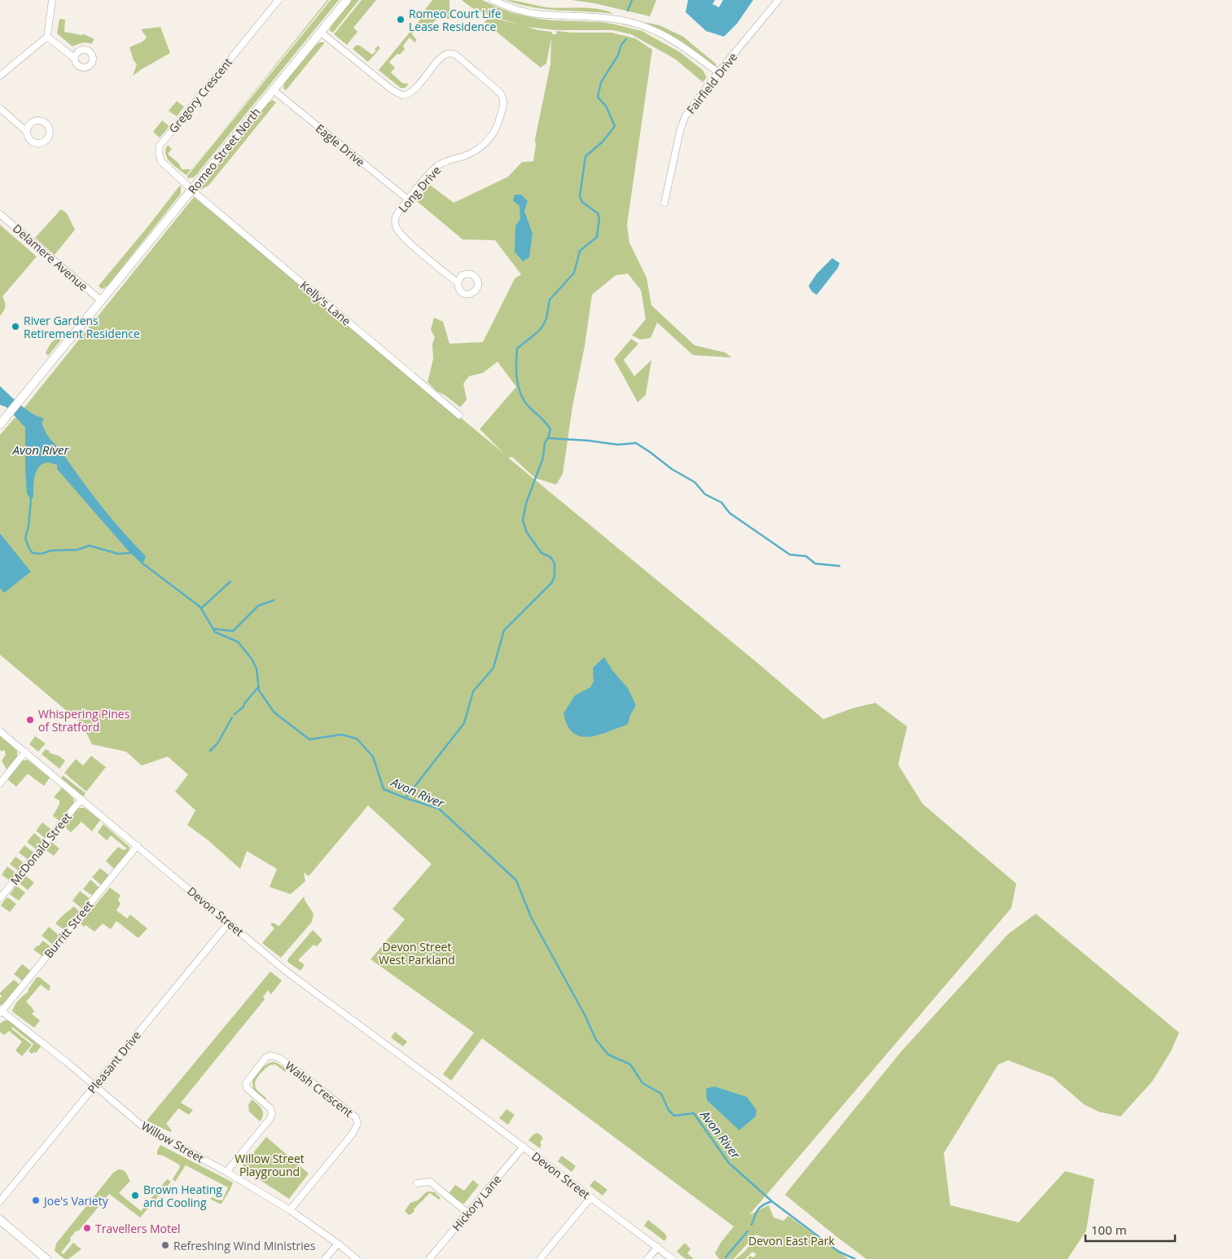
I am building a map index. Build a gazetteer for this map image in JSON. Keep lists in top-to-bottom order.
{
  "streets": {
    "main road": ["Romeo Street North"],
    "street": [
      "Fairfield Drive",
      "Gregory Crescent",
      "Eagle Drive",
      "Long Drive",
      "Delamere Avenue",
      "Kelly's Lane",
      "McDonald Street",
      "Devon Street",
      "Burritt Street",
      "Pleasant Drive",
      "Walsh Crescent",
      "Willow Street",
      "Hickory Lane"
    ]
  },
  "crossings": [
    ["Gregory Crescent", "Romeo Street North"],
    ["Gregory Crescent", "Kelly's Lane"],
    ["Eagle Drive", "Romeo Street North"],
    ["Eagle Drive", "Long Drive"],
    ["Romeo Street North", "Long Drive"],
    ["Romeo Street North", "Delamere Avenue"],
    ["Romeo Street North", "Kelly's Lane"],
    ["McDonald Street", "Devon Street"],
    ["Devon Street", "Burritt Street"],
    ["Devon Street", "Pleasant Drive"],
    ["Devon Street", "Hickory Lane"],
    ["Burritt Street", "Willow Street"],
    ["Pleasant Drive", "Willow Street"],
    ["Walsh Crescent", "Willow Street"]
  ],
  "water": ["Avon River"],
  "parks": ["Devon Street West Parkland", "Willow Street Playground", "Devon East Park"],
  "places": [
    "Romeo Court Life Lease Residence",
    "River Gardens Retirement Residence",
    "Whispering Pines of Stratford",
    "Brown Heating and Cooling",
    "Joe's Variety",
    "Travellers Motel",
    "Refreshing Wind Ministries"
  ],
  "scale_bar": "100 m"
}
